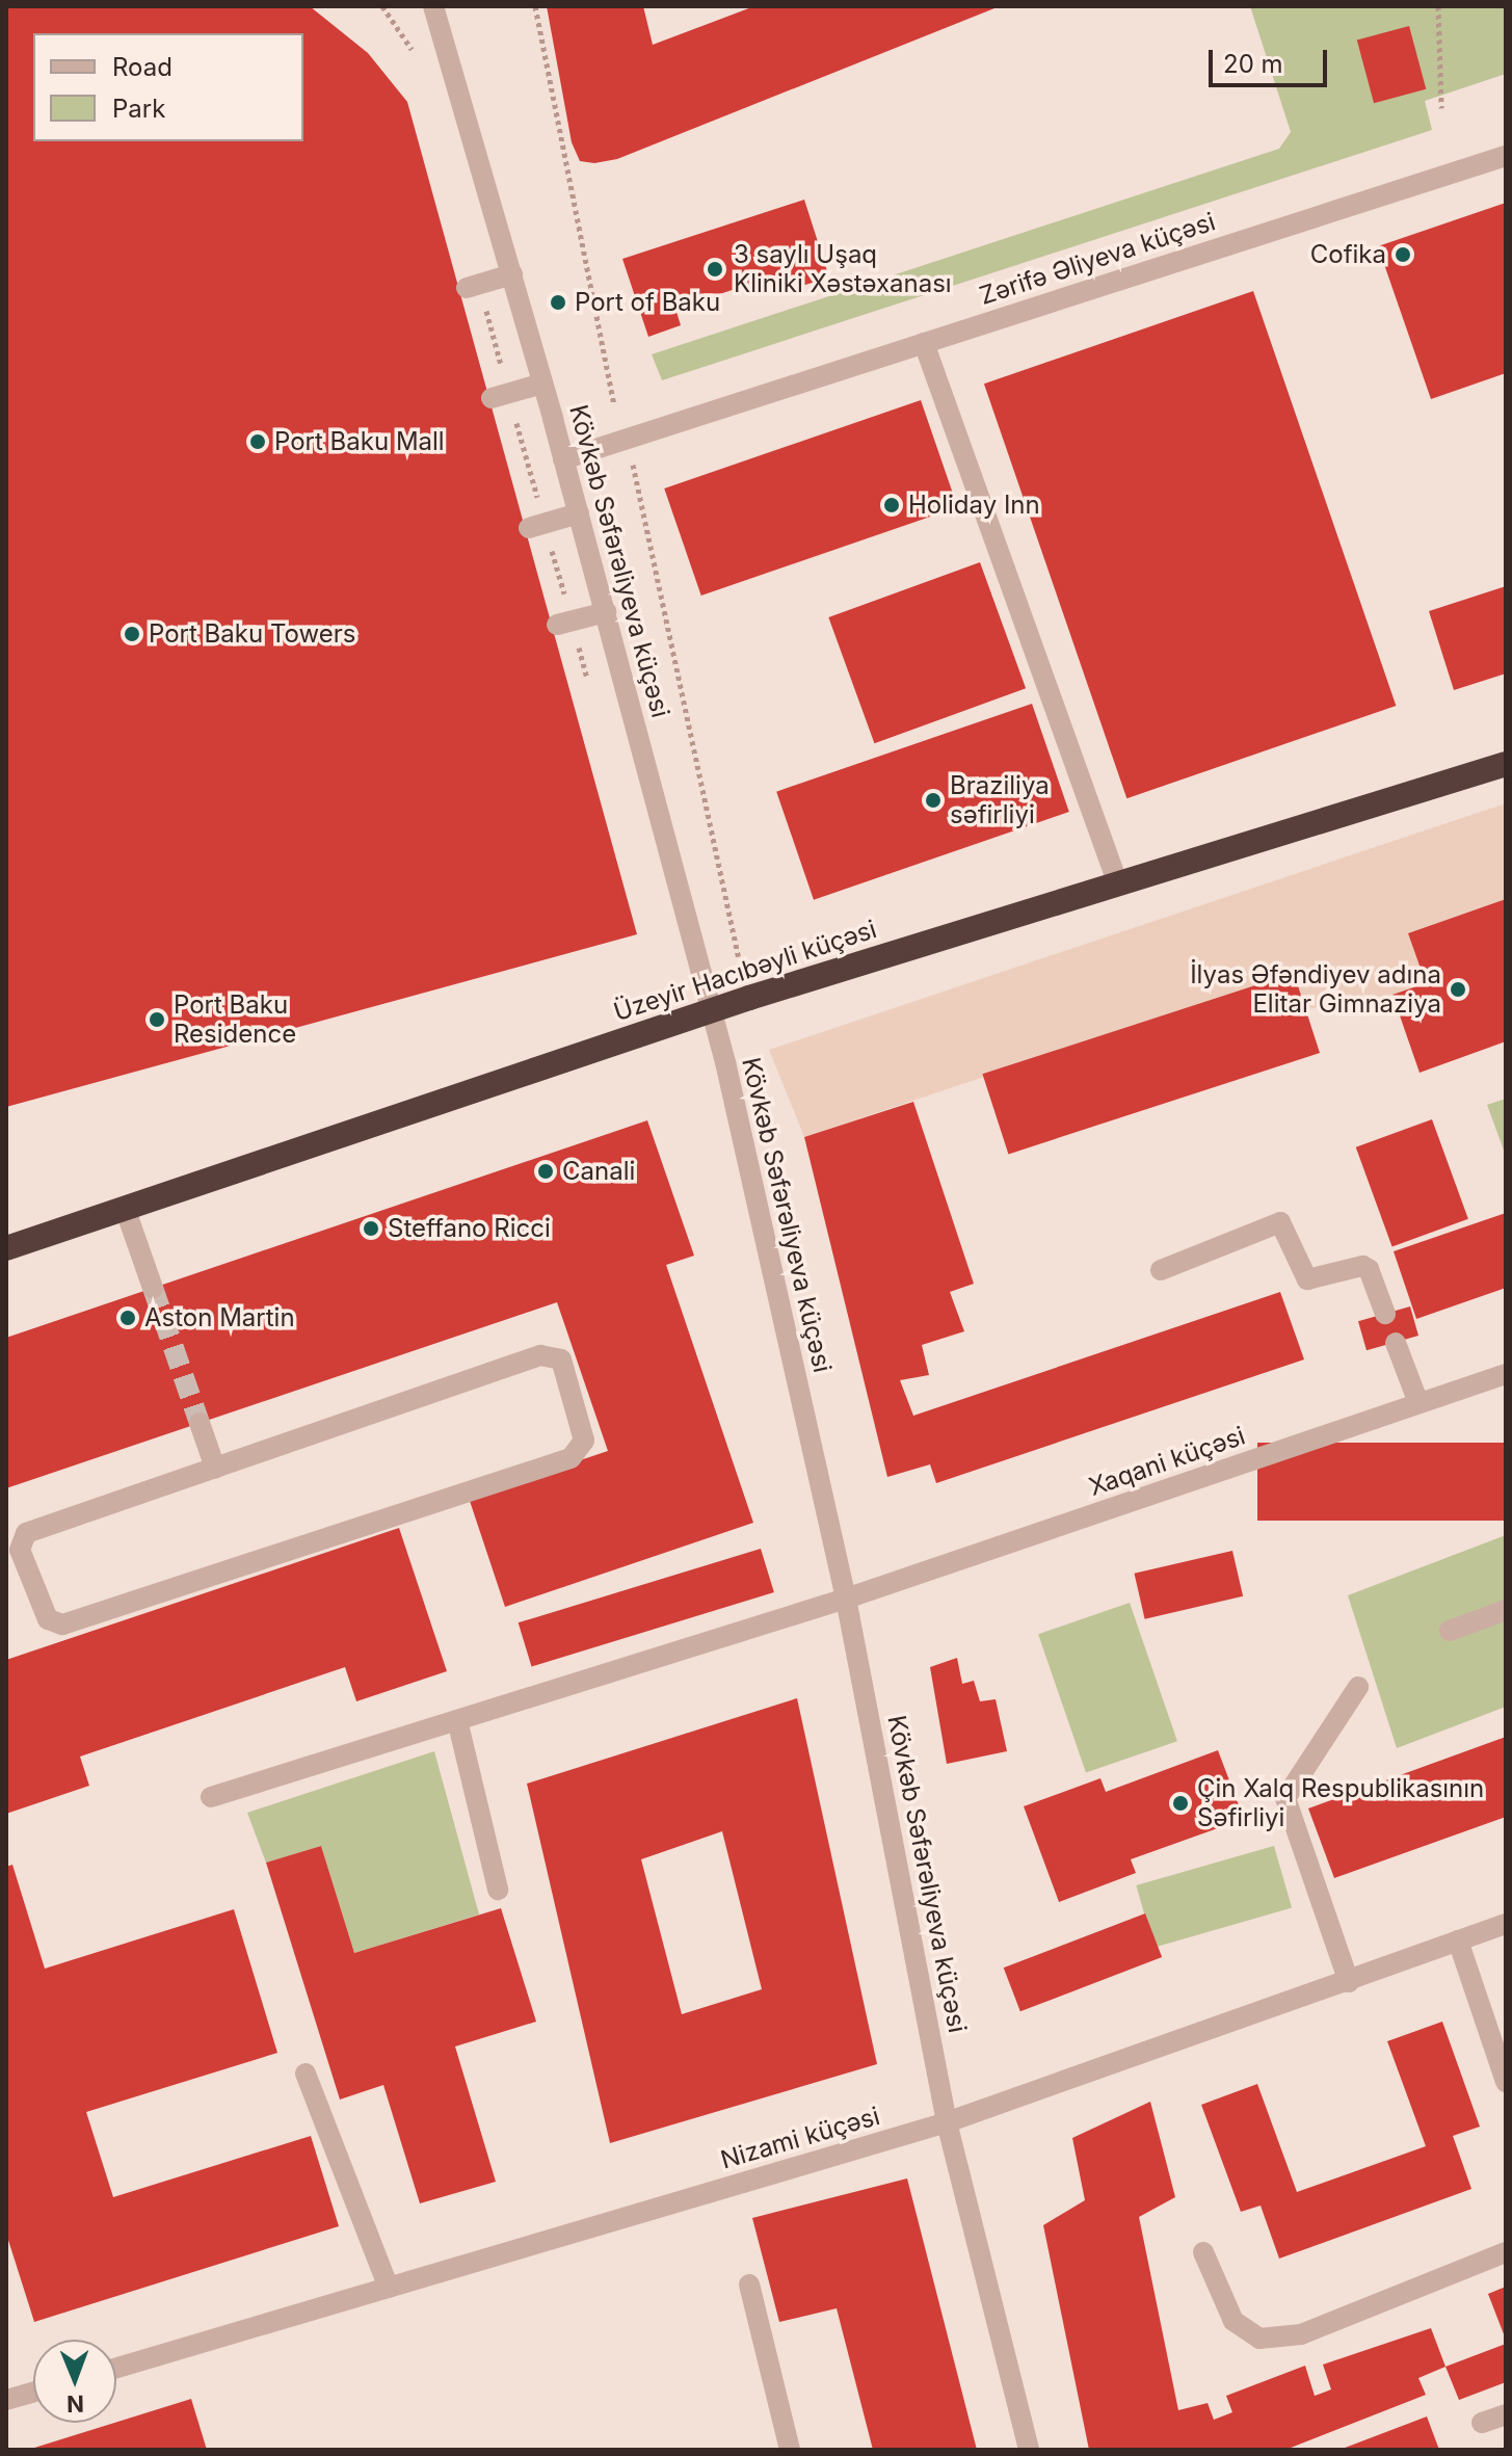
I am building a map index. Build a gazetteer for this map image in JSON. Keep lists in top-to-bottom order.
{
  "streets": {
    "highway": ["Üzeyir Hacıbəyli küçəsi"],
    "street": [
      "Zərifə Əliyeva küçəsi",
      "Kövkəb Səfərəliyeva küçəsi",
      "Xaqani küçəsi",
      "Nizami küçəsi"
    ]
  },
  "crossings": [
    ["Zərifə Əliyeva küçəsi", "Kövkəb Səfərəliyeva küçəsi"],
    ["Kövkəb Səfərəliyeva küçəsi", "Üzeyir Hacıbəyli küçəsi"],
    ["Kövkəb Səfərəliyeva küçəsi", "Xaqani küçəsi"],
    ["Kövkəb Səfərəliyeva küçəsi", "Nizami küçəsi"]
  ],
  "places": [
    "Cofika",
    "3 saylı Uşaq Kliniki Xəstəxanası",
    "Port of Baku",
    "Port Baku Mall",
    "Holiday Inn",
    "Port Baku Towers",
    "Braziliya səfirliyi",
    "İlyas Əfəndiyev adına Elitar Gimnaziya",
    "Port Baku Residence",
    "Canali",
    "Steffano Ricci",
    "Aston Martin",
    "Çin Xalq Respublikasının Səfirliyi"
  ],
  "legend": ["Road", "Park"],
  "scale_bar": "20 m",
  "north": "bottom"
}
